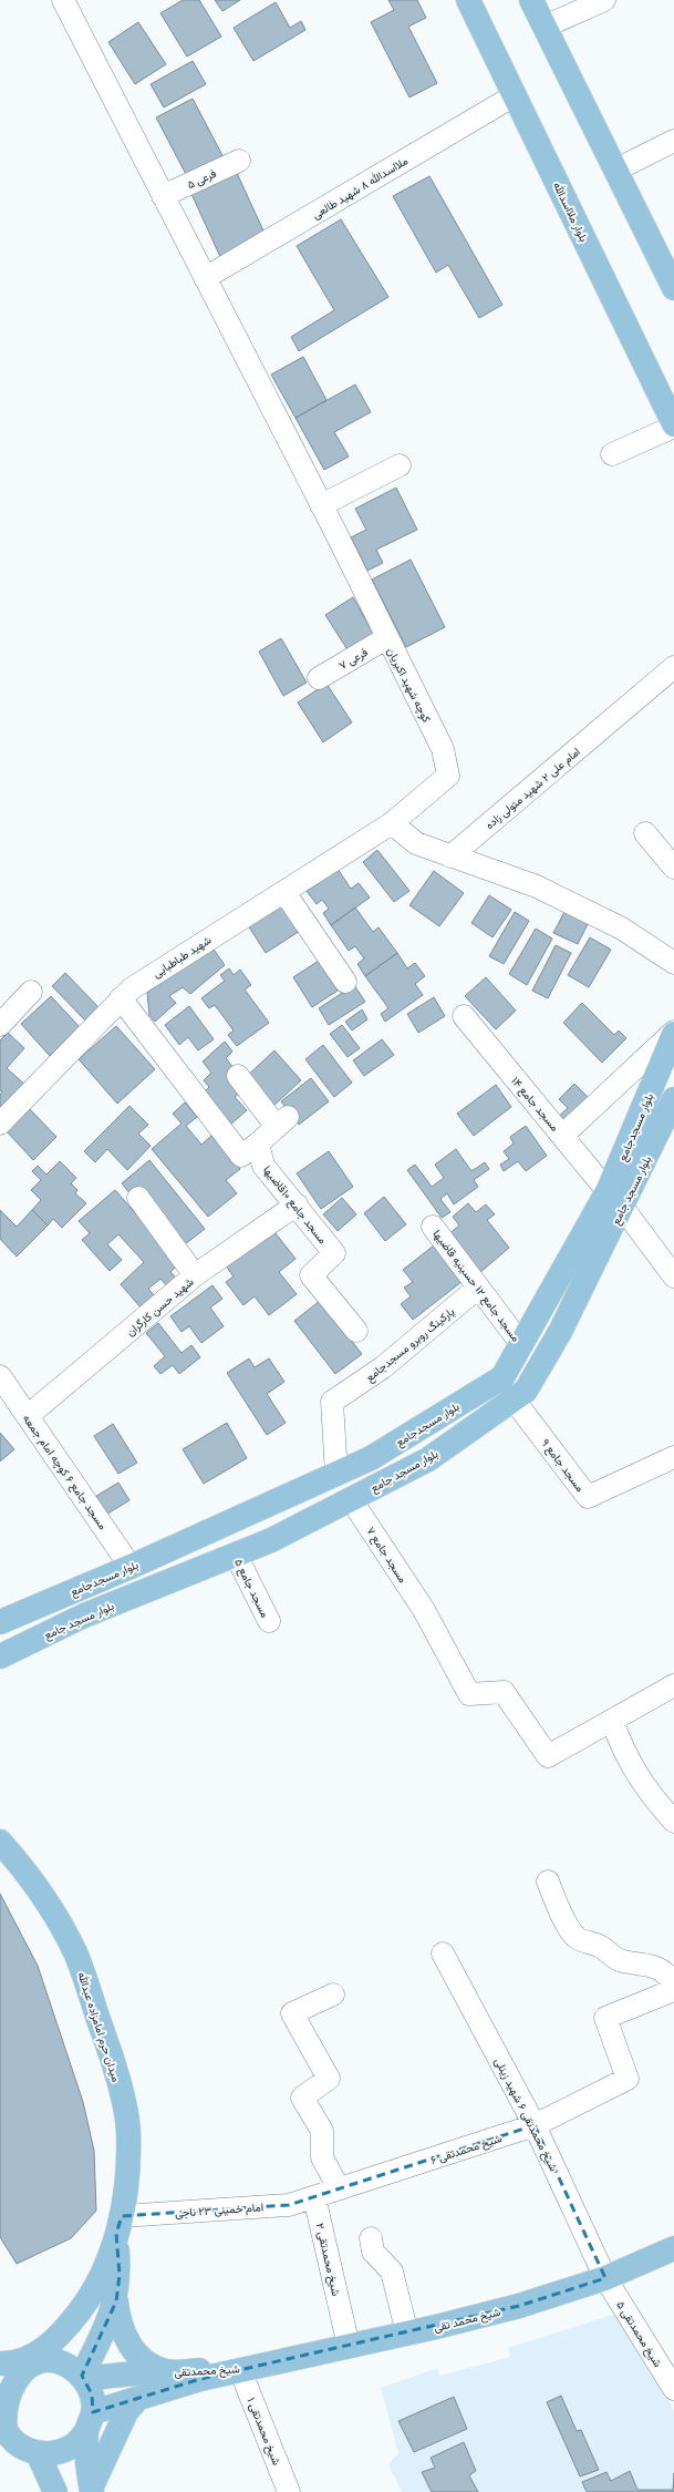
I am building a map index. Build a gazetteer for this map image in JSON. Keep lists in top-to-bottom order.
{
  "streets": {
    "main road": [
      "بلوار ملااسدالله",
      "بلوار مسجدجامع",
      "بلوار مسجد جامع",
      "میدان حرم امامزاده عبدالله",
      "شیخ محمد تقی",
      "شیخ محمدتقی"
    ],
    "street": [
      "فرعی ۵",
      "ملااسدالله ۸ شهید طالعی",
      "فرعی ۷",
      "کوچه شهید اکبریان",
      "امام علی ۲ شهید متولی زاده",
      "شهید طباطبایی",
      "مسجد جامع ۱۴",
      "مسجد جامع ۱۰قاضیها",
      "مسجد جامع ۱۲ حسینیه قاضیها",
      "شهید حسن کارگران",
      "پارکینگ روبرو مسجدجامع",
      "مسجد جامع ۹",
      "مسجد جامع ۶ کوچه امام جمعه",
      "مسجد جامع ۷",
      "مسجد جامع ۵",
      "شیخ محمدتقی ۶ شهید زینلی",
      "شیخ محمدتقی ۶",
      "امام خمینی ۲۳ ناجی",
      "شیخ محمدتقی ۲",
      "شیخ محمدتقی ۵",
      "شیخ محمدتقی ۱"
    ]
  },
  "crossings": [
    ["فرعی ۵", "کوچه شهید اکبریان"],
    ["ملااسدالله ۸ شهید طالعی", "بلوار ملااسدالله"],
    ["ملااسدالله ۸ شهید طالعی", "کوچه شهید اکبریان"],
    ["فرعی ۷", "کوچه شهید اکبریان"],
    ["کوچه شهید اکبریان", "شهید طباطبایی"],
    ["مسجد جامع ۱۴", "بلوار مسجدجامع"],
    ["مسجد جامع ۱۴", "بلوار مسجد جامع"],
    ["بلوار مسجدجامع", "بلوار مسجد جامع"],
    ["بلوار مسجدجامع", "مسجد جامع ۱۲ حسینیه قاضیها"],
    ["بلوار مسجدجامع", "پارکینگ روبرو مسجدجامع"],
    ["بلوار مسجدجامع", "مسجد جامع ۶ کوچه امام جمعه"],
    ["بلوار مسجد جامع", "مسجد جامع ۹"],
    ["بلوار مسجد جامع", "مسجد جامع ۷"],
    ["بلوار مسجد جامع", "مسجد جامع ۵"],
    ["مسجد جامع ۱۰قاضیها", "شهید حسن کارگران"],
    ["مسجد جامع ۱۲ حسینیه قاضیها", "پارکینگ روبرو مسجدجامع"],
    ["شهید حسن کارگران", "مسجد جامع ۶ کوچه امام جمعه"],
    ["میدان حرم امامزاده عبدالله", "امام خمینی ۲۳ ناجی"],
    ["شیخ محمدتقی ۶ شهید زینلی", "شیخ محمدتقی ۶"],
    ["شیخ محمدتقی ۶ شهید زینلی", "شیخ محمد تقی"],
    ["شیخ محمدتقی ۶ شهید زینلی", "شیخ محمدتقی ۵"],
    ["امام خمینی ۲۳ ناجی", "شیخ محمدتقی ۲"],
    ["شیخ محمدتقی ۲", "شیخ محمد تقی"],
    ["شیخ محمد تقی", "شیخ محمدتقی ۵"],
    ["شیخ محمد تقی", "شیخ محمدتقی"],
    ["شیخ محمد تقی", "شیخ محمدتقی ۱"],
    ["شیخ محمدتقی", "شیخ محمدتقی ۱"]
  ]
}
